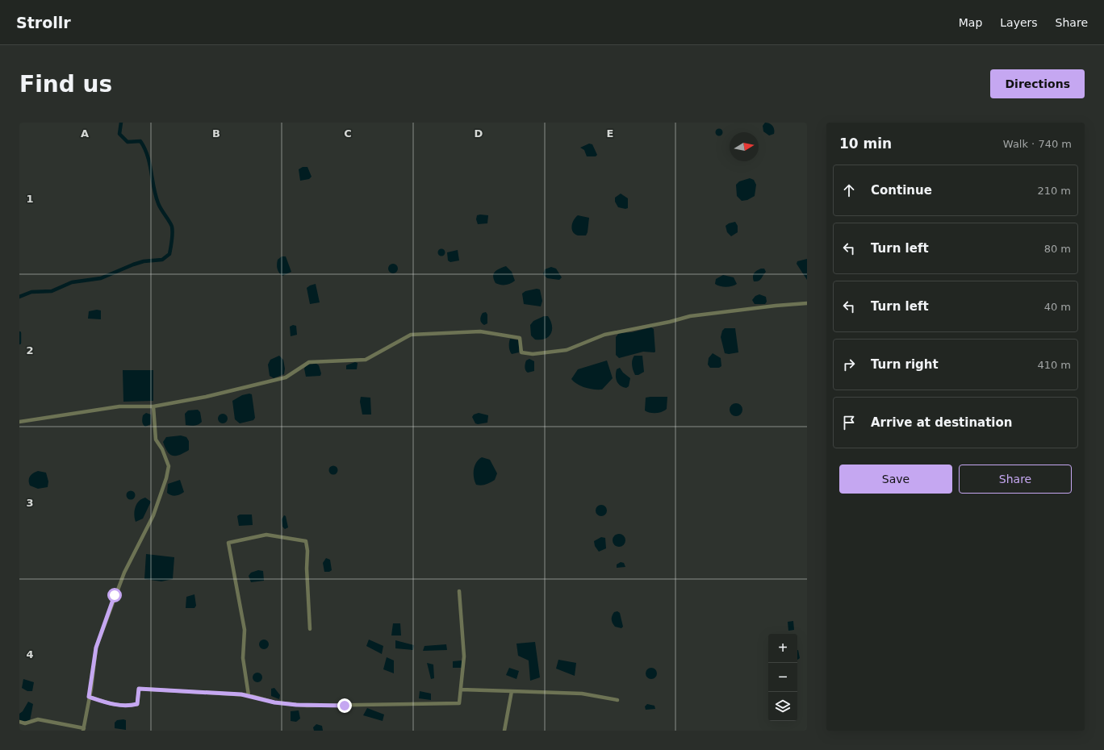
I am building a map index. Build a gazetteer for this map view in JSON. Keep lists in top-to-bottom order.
{
  "north": "right",
  "page": {
    "header": "Strollr",
    "nav": ["Map", "Layers", "Share"],
    "buttons": [
      "Directions",
      ["Save", "Share"]
    ],
    "title": "Find us",
    "heading": ["10 min", "Walk · 740 m"],
    "list": [
      ["Continue", "210 m"],
      ["Turn left", "80 m"],
      ["Turn left", "40 m"],
      ["Turn right", "410 m"],
      "Arrive at destination"
    ],
    "map_buttons": ["+", "−"]
  },
  "grid": {
    "columns": [
      "A",
      "B",
      "C",
      "D",
      "E"
    ],
    "rows": [
      "1",
      "2",
      "3",
      "4"
    ]
  }
}
